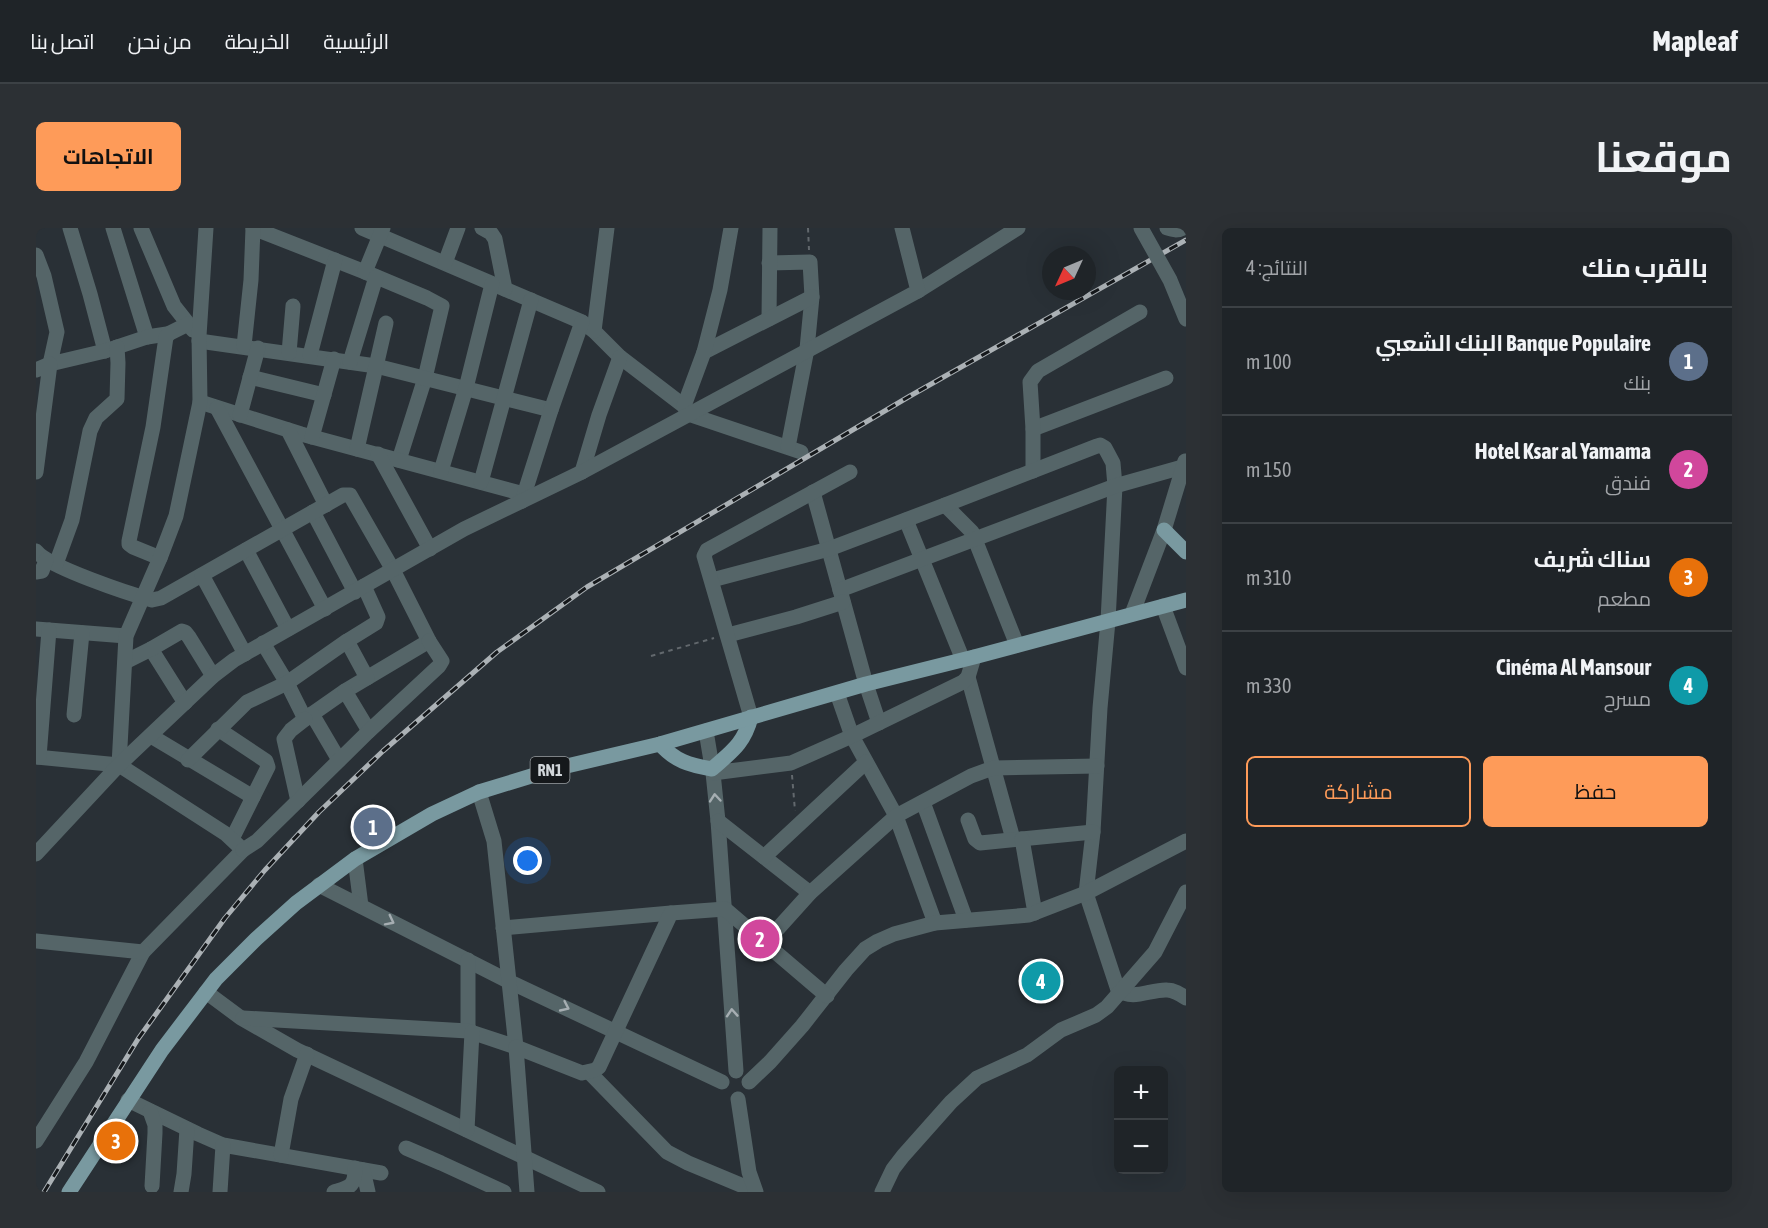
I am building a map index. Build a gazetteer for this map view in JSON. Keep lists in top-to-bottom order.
{
  "streets": {
    "main road": ["RN1"]
  },
  "north": "bottom left",
  "page": {
    "header": "Mapleaf",
    "nav": [
      "الرئيسية",
      "الخريطة",
      "من نحن",
      "اتصل بنا"
    ],
    "title": "موقعنا",
    "buttons": [
      "الاتجاهات",
      ["حفظ", "مشاركة"]
    ],
    "heading": ["بالقرب منك", "النتائج: 4"],
    "list": [
      {
        "mark": "1",
        "name": "Banque Populaire البنك الشعبي",
        "note": "بنك",
        "value": "100 m"
      },
      {
        "mark": "2",
        "name": "Hotel Ksar al Yamama",
        "note": "فندق",
        "value": "150 m"
      },
      {
        "mark": "3",
        "name": "سناك شريف",
        "note": "مطعم",
        "value": "310 m"
      },
      {
        "mark": "4",
        "name": "Cinéma Al Mansour",
        "note": "مسرح",
        "value": "330 m"
      }
    ],
    "pins": [
      "1",
      "2",
      "4",
      "3"
    ],
    "map_buttons": ["+", "−"]
  }
}
